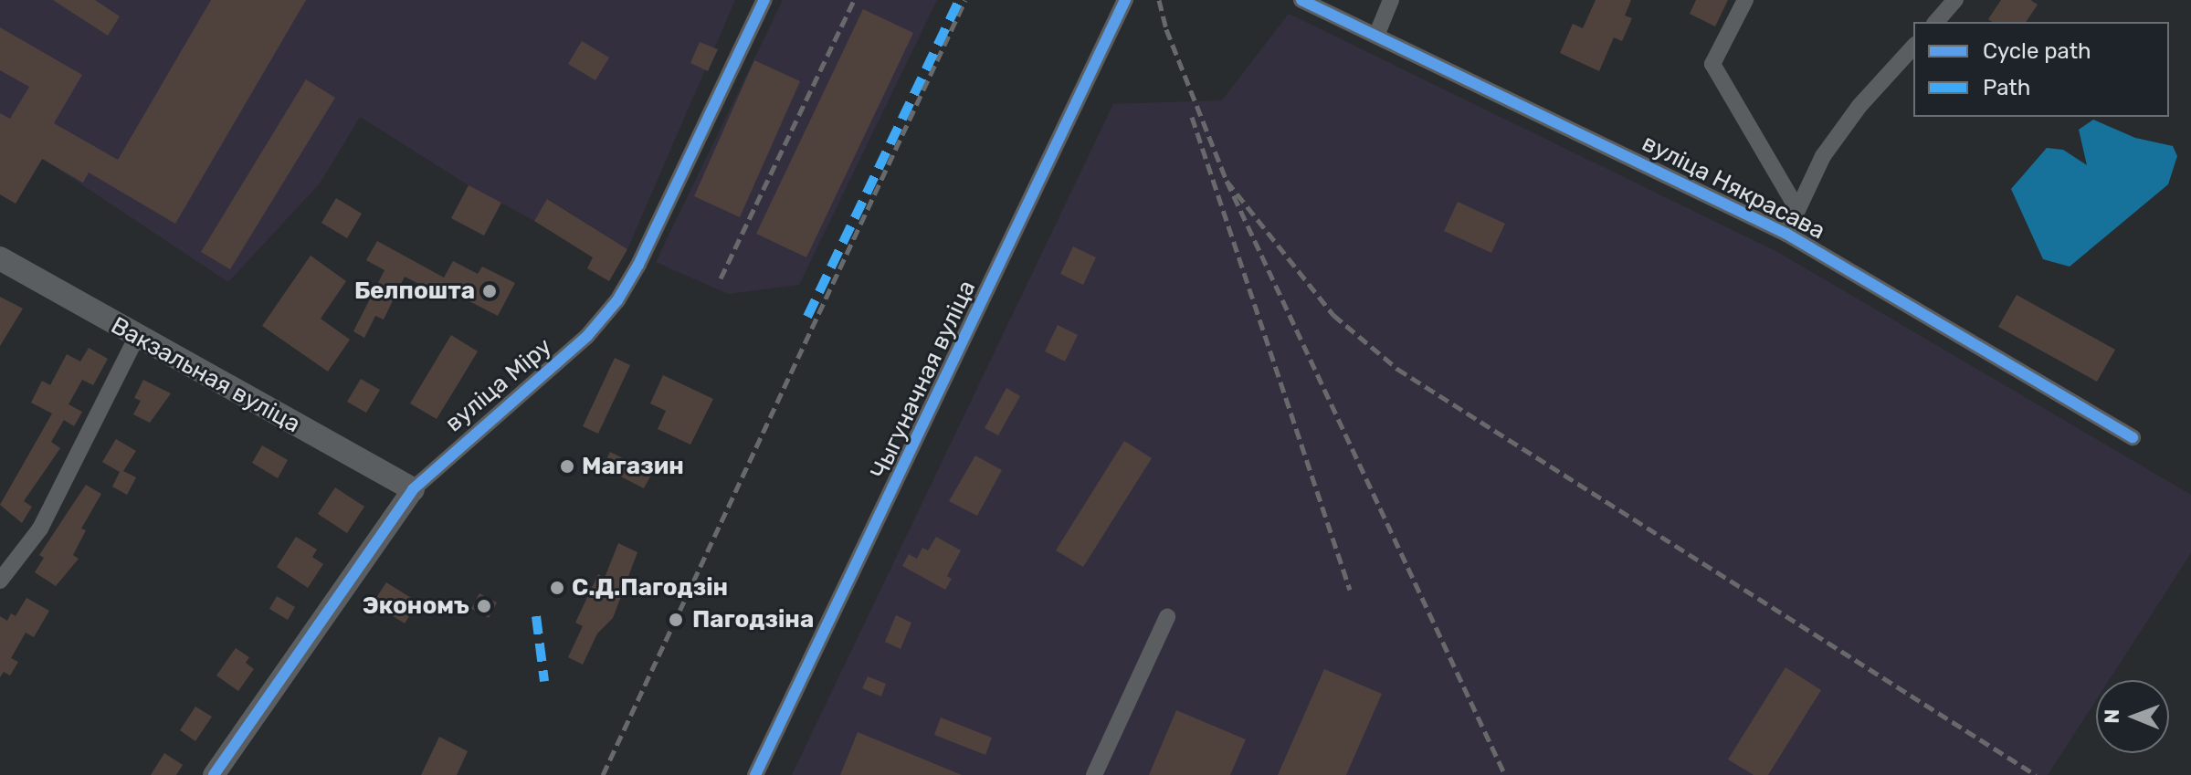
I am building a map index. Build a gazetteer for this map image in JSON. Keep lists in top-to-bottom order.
{
  "streets": {
    "main road": ["Вакзальная вуліца"],
    "street": ["вуліца Някрасава", "Чыгуначная вуліца", "вуліца Міру"]
  },
  "crossings": [
    ["Вакзальная вуліца", "вуліца Міру"]
  ],
  "places": [
    "Белпошта",
    "Магазин",
    "С.Д.Пагодзін",
    "Экономъ",
    "Пагодзіна"
  ],
  "legend": ["Cycle path", "Path"],
  "north": "left"
}
